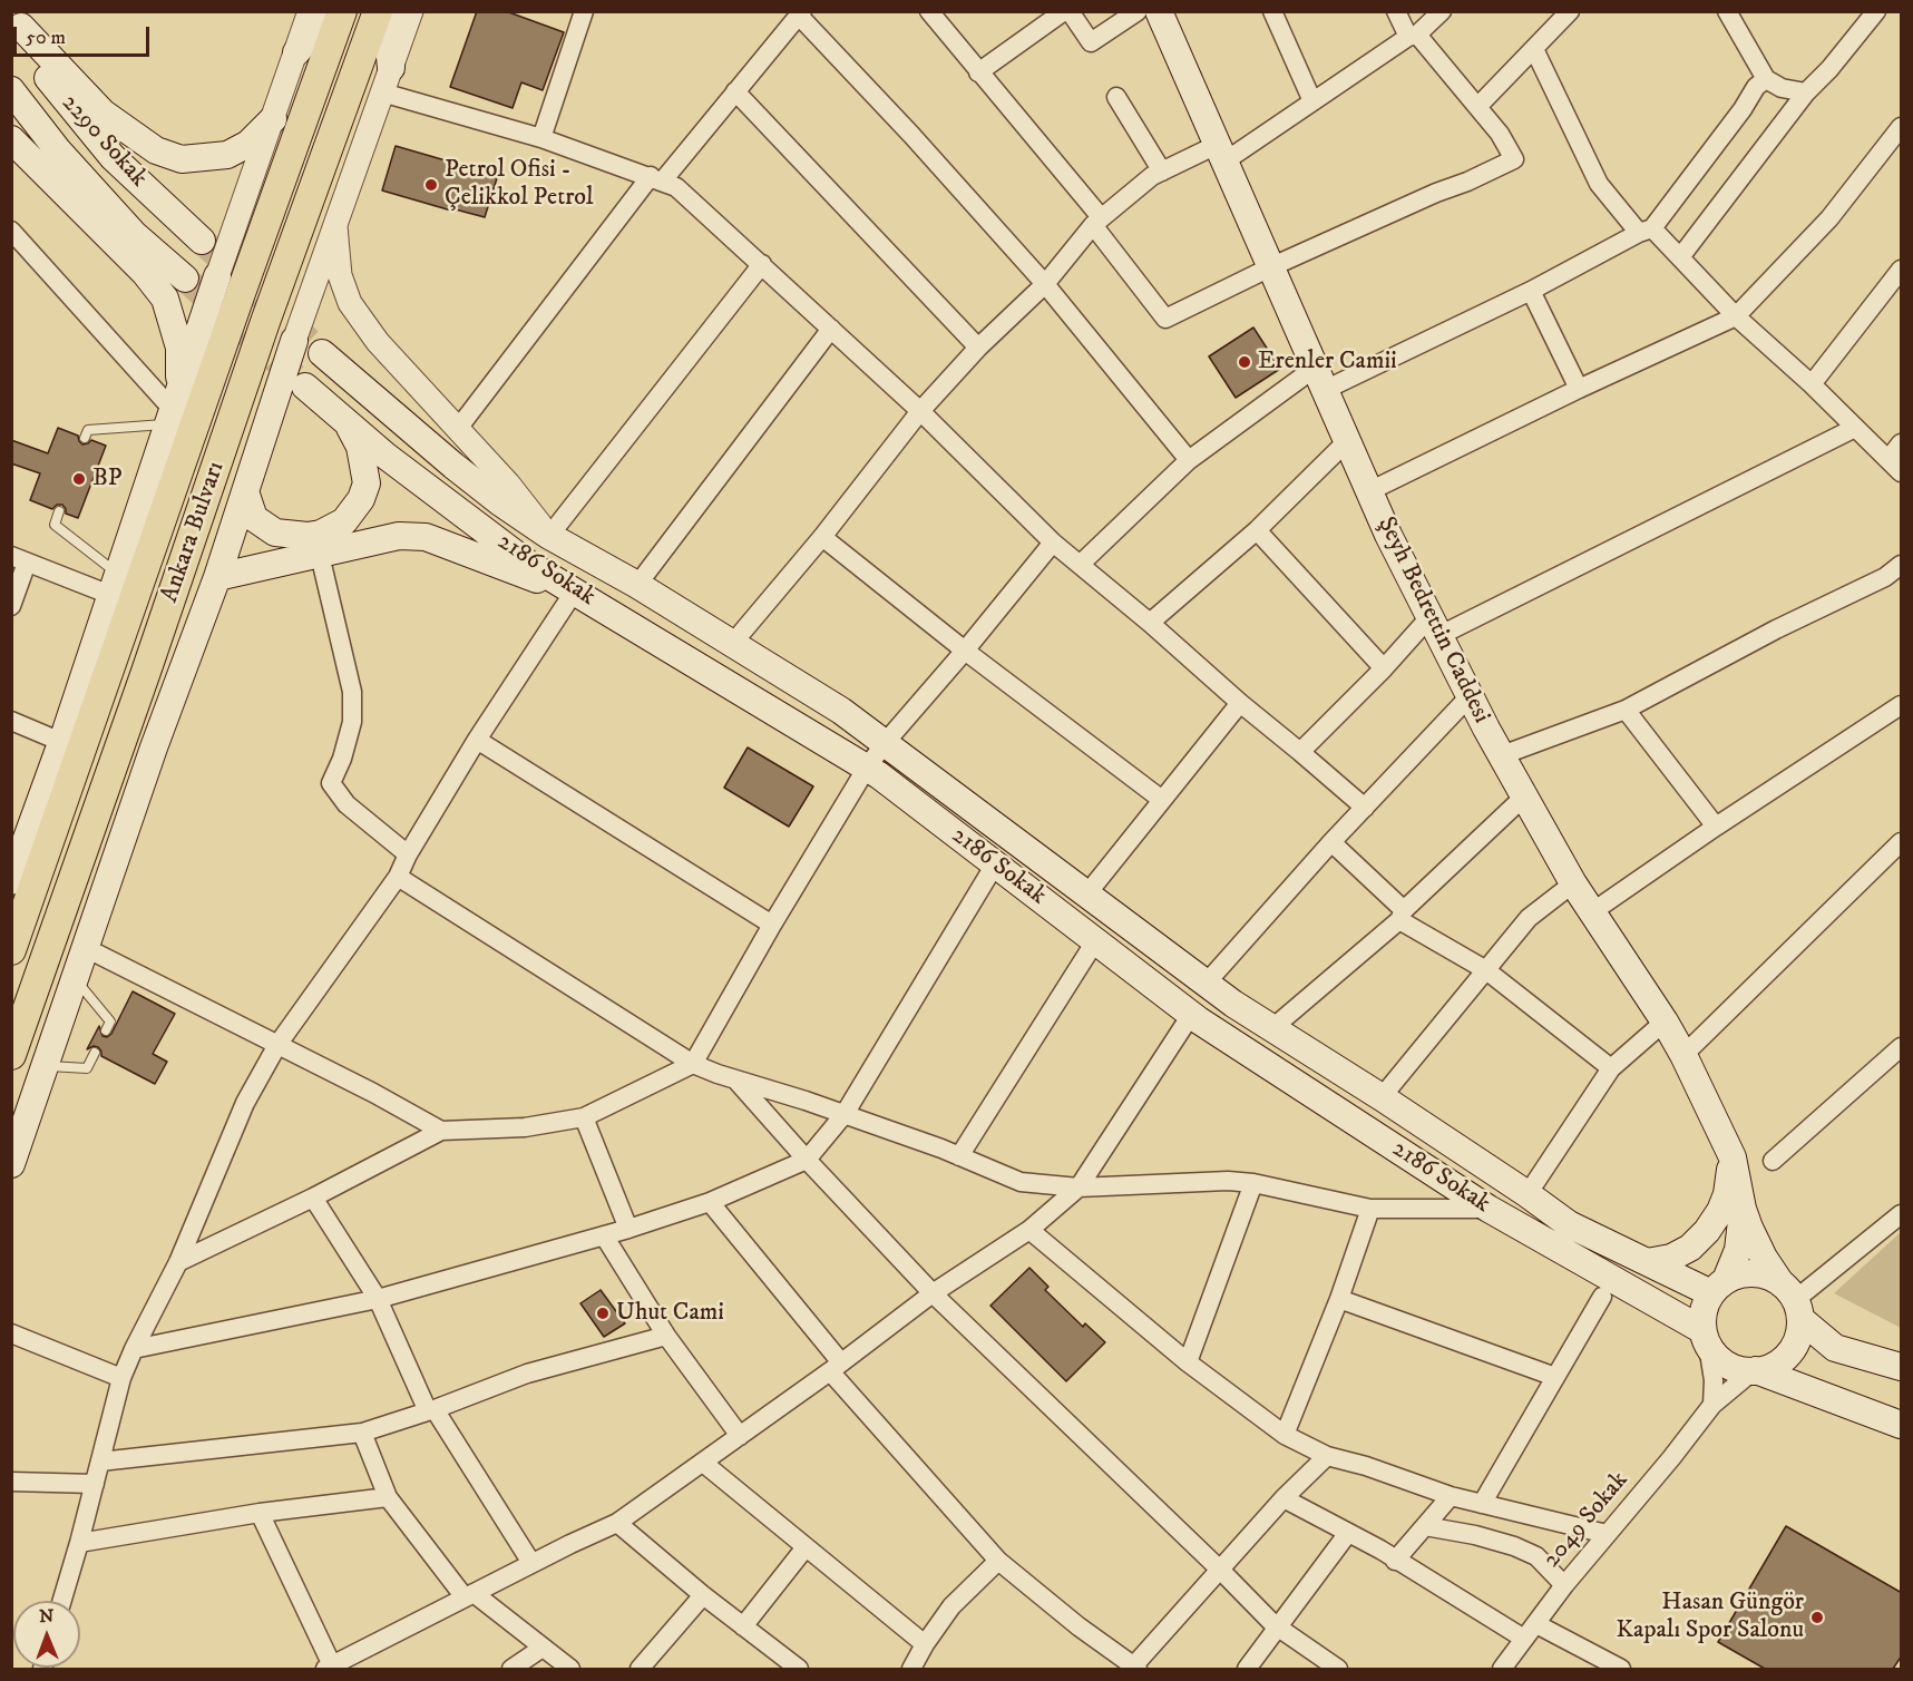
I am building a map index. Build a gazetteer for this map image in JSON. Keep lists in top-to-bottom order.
{
  "streets": {
    "main road": [
      "2290 Sokak",
      "Ankara Bulvarı",
      "2186 Sokak",
      "Şeyh Bedrettin Caddesi"
    ],
    "street": ["2049 Sokak"]
  },
  "crossings": [
    ["2186 Sokak", "Şeyh Bedrettin Caddesi"],
    ["2186 Sokak", "2049 Sokak"],
    ["Şeyh Bedrettin Caddesi", "2049 Sokak"]
  ],
  "places": [
    "Petrol Ofisi - Çelikkol Petrol",
    "Erenler Camii",
    "BP",
    "Uhut Cami",
    "Hasan Güngör Kapalı Spor Salonu"
  ],
  "scale_bar": "50 m",
  "north": "top"
}
